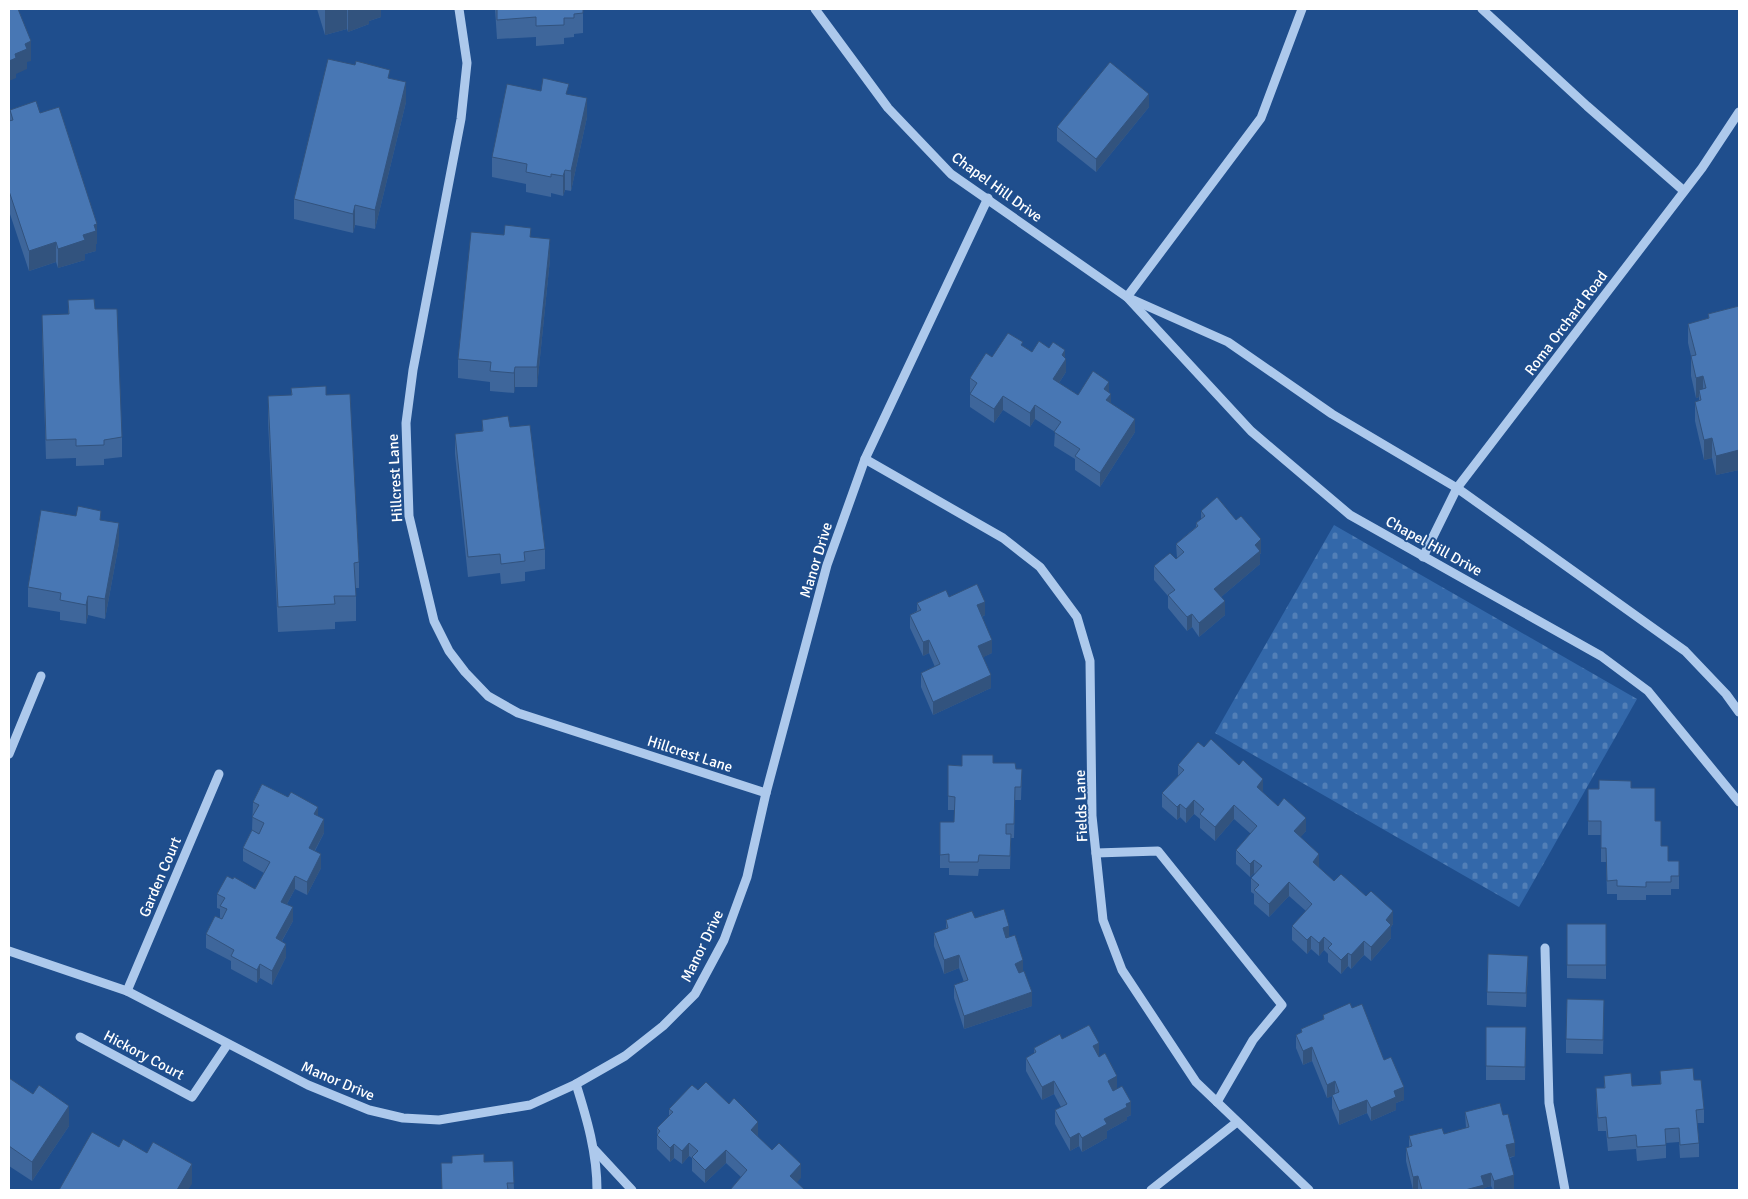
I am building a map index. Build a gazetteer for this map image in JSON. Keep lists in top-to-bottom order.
{
  "streets": {
    "street": [
      "Chapel Hill Drive",
      "Roma Orchard Road",
      "Hillcrest Lane",
      "Manor Drive",
      "Fields Lane",
      "Garden Court",
      "Hickory Court"
    ]
  },
  "crossings": [
    ["Chapel Hill Drive", "Roma Orchard Road"],
    ["Chapel Hill Drive", "Manor Drive"],
    ["Hillcrest Lane", "Manor Drive"],
    ["Manor Drive", "Fields Lane"],
    ["Manor Drive", "Garden Court"],
    ["Manor Drive", "Hickory Court"]
  ]
}
